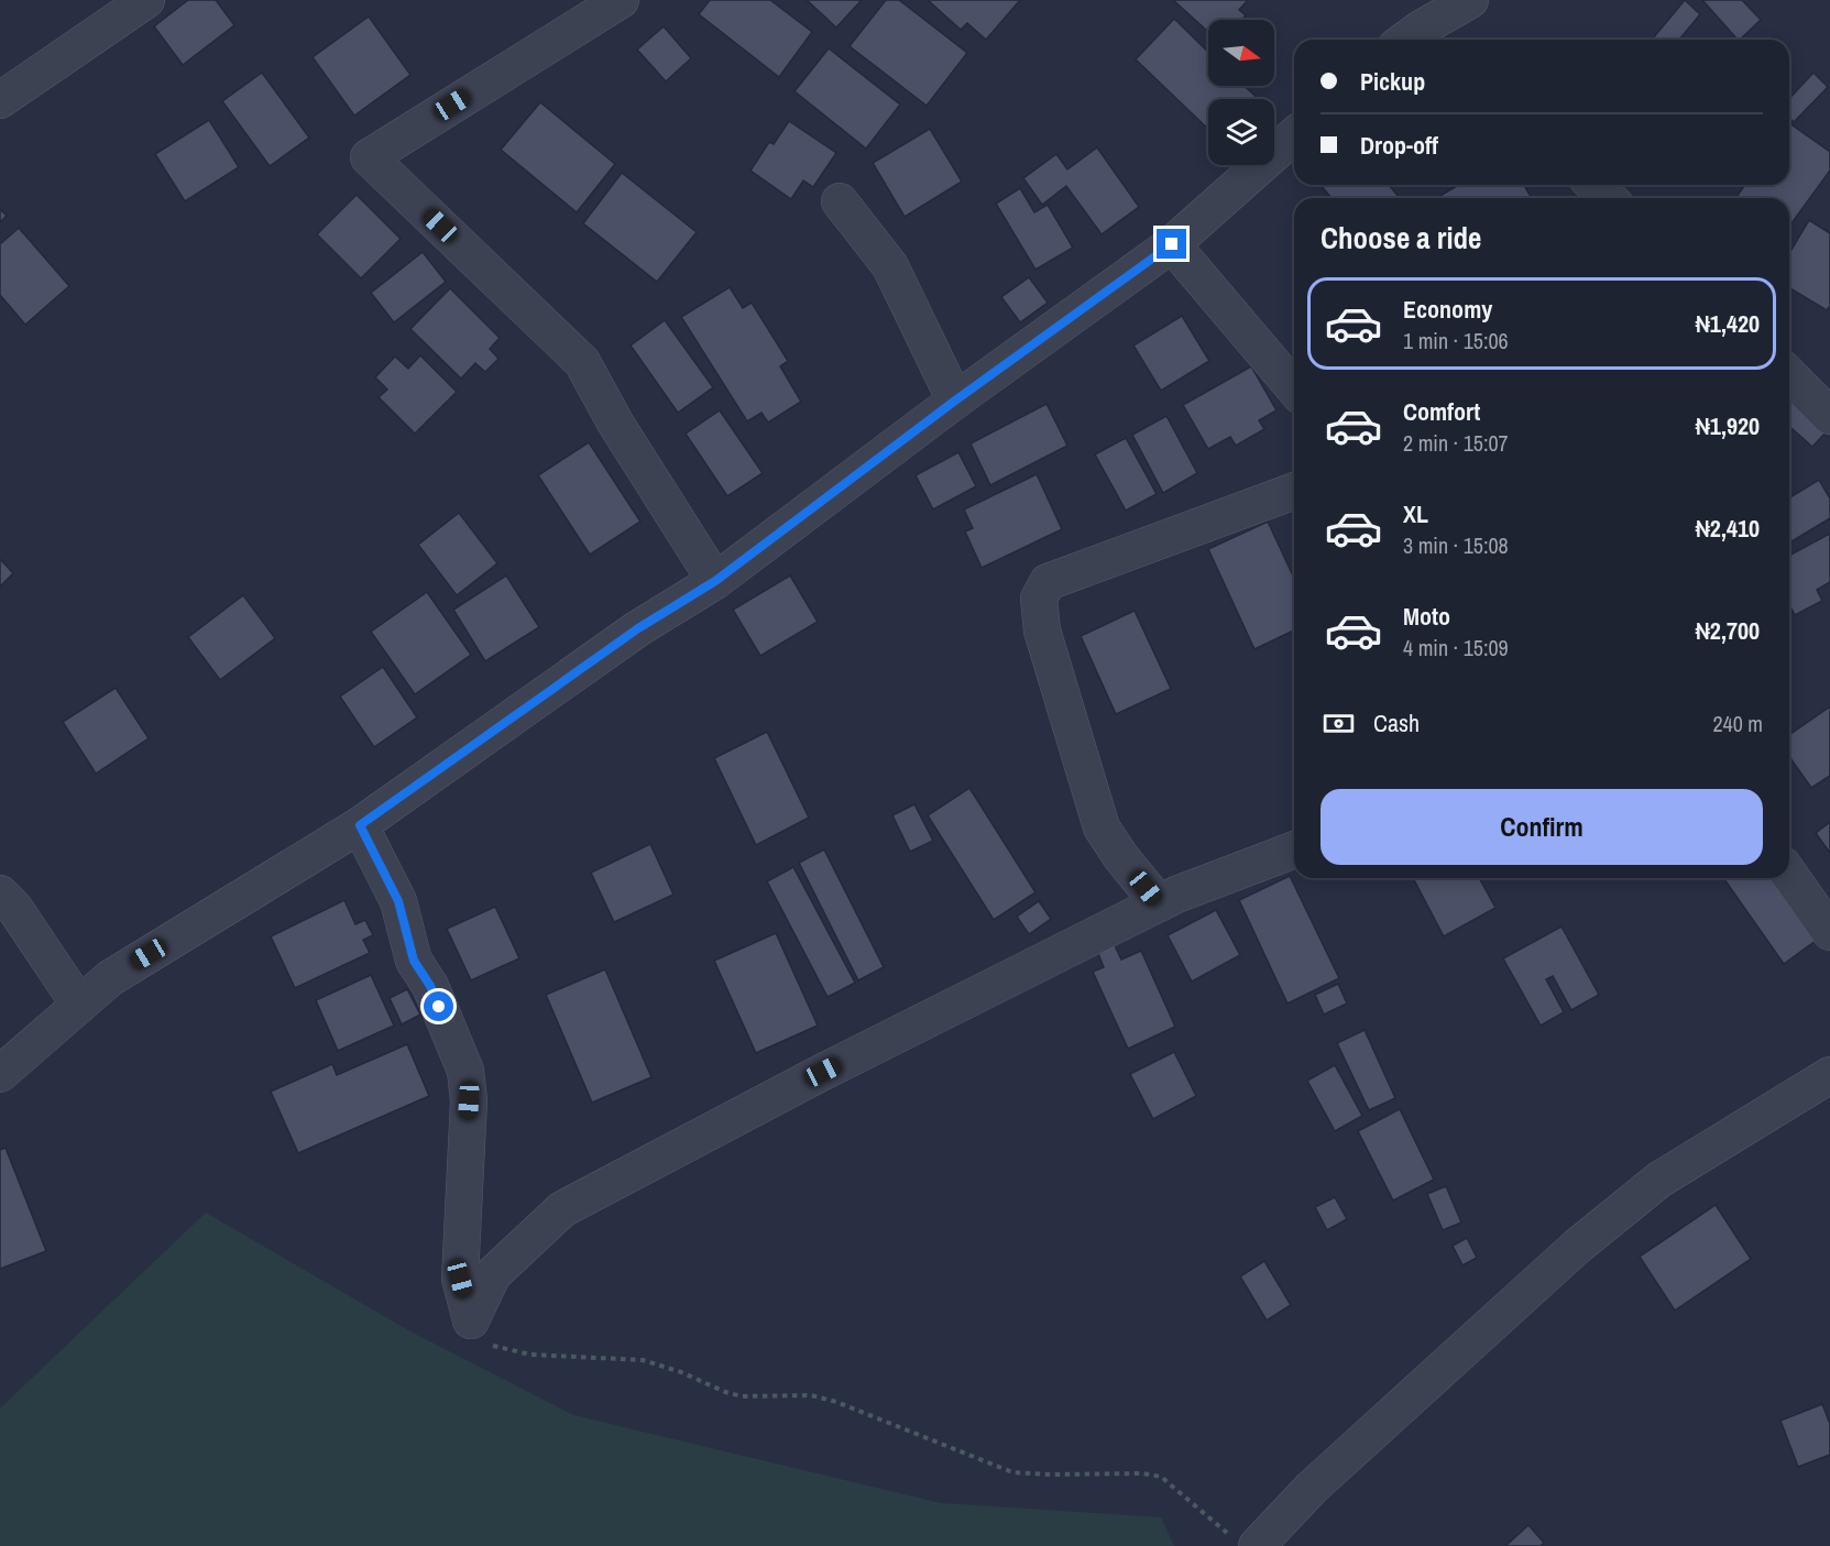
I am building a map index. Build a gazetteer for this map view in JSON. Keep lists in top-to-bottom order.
{
  "north": "right",
  "page": {
    "banner": ["Pickup", "Drop-off"],
    "heading": "Choose a ride",
    "list": [
      {
        "name": "Economy",
        "note": "1 min · 15:06",
        "value": "₦1,420"
      },
      {
        "name": "Comfort",
        "note": "2 min · 15:07",
        "value": "₦1,920"
      },
      {
        "name": "XL",
        "note": "3 min · 15:08",
        "value": "₦2,410"
      },
      {
        "name": "Moto",
        "note": "4 min · 15:09",
        "value": "₦2,700"
      }
    ],
    "pay": ["Cash", "240 m"],
    "buttons": "Confirm"
  }
}
